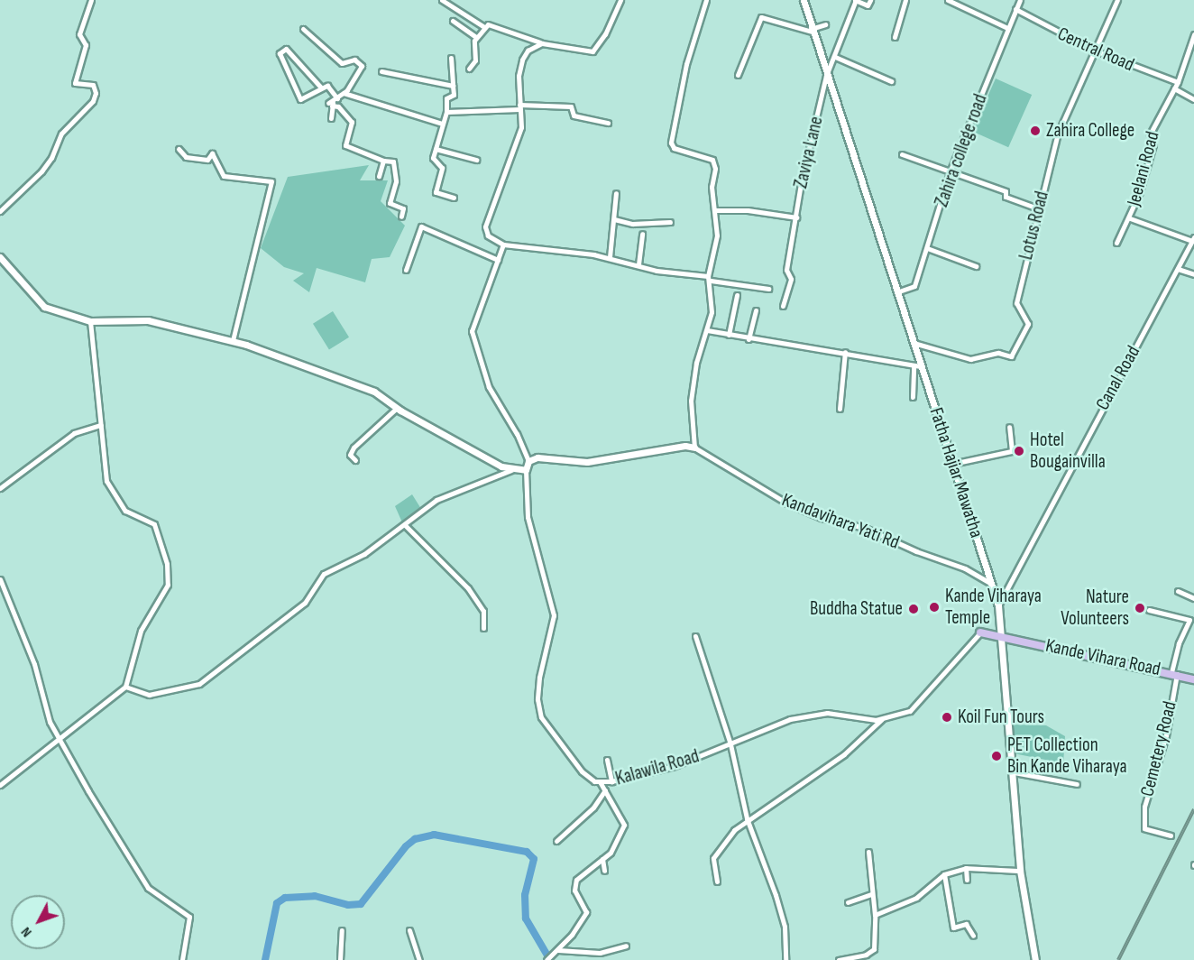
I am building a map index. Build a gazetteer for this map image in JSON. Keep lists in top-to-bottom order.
{
  "streets": {
    "main road": ["Kande Vihara Road"],
    "street": [
      "Central Road",
      "Zahira college road",
      "Zaviya Lane",
      "Jeelani Road",
      "Lotus Road",
      "Canal Road",
      "Fatha Hajiar Mawatha",
      "Kandavihara Yati Rd",
      "Cemetery Road",
      "Kalawila Road"
    ]
  },
  "crossings": [
    ["Central Road", "Zahira college road"],
    ["Central Road", "Jeelani Road"],
    ["Central Road", "Lotus Road"],
    ["Zahira college road", "Fatha Hajiar Mawatha"],
    ["Zaviya Lane", "Fatha Hajiar Mawatha"],
    ["Lotus Road", "Fatha Hajiar Mawatha"],
    ["Canal Road", "Fatha Hajiar Mawatha"],
    ["Fatha Hajiar Mawatha", "Kandavihara Yati Rd"],
    ["Fatha Hajiar Mawatha", "Kande Vihara Road"],
    ["Kande Vihara Road", "Cemetery Road"],
    ["Kande Vihara Road", "Kalawila Road"]
  ],
  "places": [
    "Zahira College",
    "Hotel Bougainvilla",
    "Kande Viharaya Temple",
    "Nature Volunteers",
    "Buddha Statue",
    "Koil Fun Tours",
    "PET Collection Bin Kande Viharaya"
  ],
  "north": "bottom left"
}
